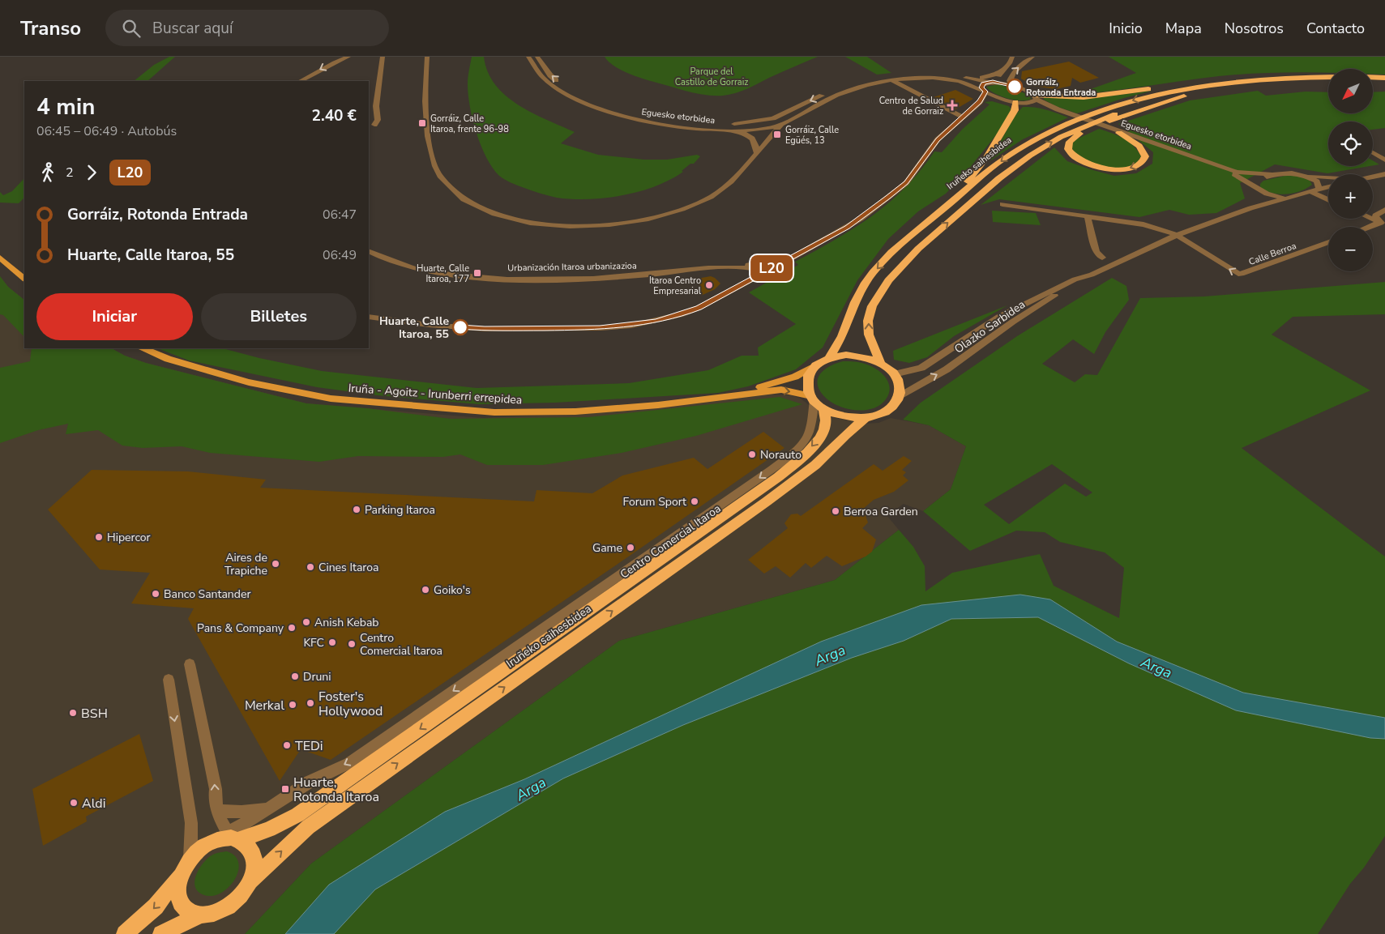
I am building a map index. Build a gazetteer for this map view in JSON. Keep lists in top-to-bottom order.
{
  "streets": {
    "highway": ["Iruñeko saihesbidea"],
    "main road": ["Iruña - Agoitz - Irunberri errepidea"],
    "street": [
      "Eguesko etorbidea",
      "Calle Berroa",
      "Urbanización Itaroa urbanizazioa",
      "Olazko Sarbidea",
      "Centro Comercial Itaroa"
    ]
  },
  "crossings": [
    ["Eguesko etorbidea", "Olazko Sarbidea"],
    ["Iruñeko saihesbidea", "Olazko Sarbidea"],
    ["Iruñeko saihesbidea", "Iruña - Agoitz - Irunberri errepidea"],
    ["Iruñeko saihesbidea", "Centro Comercial Itaroa"],
    ["Calle Berroa", "Olazko Sarbidea"],
    ["Olazko Sarbidea", "Iruña - Agoitz - Irunberri errepidea"],
    ["Olazko Sarbidea", "Centro Comercial Itaroa"],
    ["Iruña - Agoitz - Irunberri errepidea", "Centro Comercial Itaroa"]
  ],
  "one_way": ["Calle Berroa", "Centro Comercial Itaroa"],
  "water": ["Arga"],
  "parks": ["Parque del Castillo de Gorraiz"],
  "places": {
    "other": [
      "Gorráiz, Rotonda Entrada",
      "Itaroa Centro Empresarial",
      "Huarte, Calle Itaroa, 55",
      "Norauto",
      "Forum Sport",
      "Parking Itaroa",
      "Berroa Garden",
      "Hipercor",
      "Game",
      "Aires de Trapiche",
      "Cines Itaroa",
      "Goiko's",
      "Banco Santander",
      "Anish Kebab",
      "Pans & Company",
      "KFC",
      "Centro Comercial Itaroa",
      "Druni",
      "Foster's Hollywood",
      "Merkal",
      "BSH",
      "TEDi",
      "Aldi"
    ],
    "health": ["Centro de Salud de Gorraiz"],
    "transit": [
      "Gorráiz, Calle Itaroa, frente 96-98",
      "Gorráiz, Calle Egüés, 13",
      "Huarte, Calle Itaroa, 177",
      "Huarte, Rotonda Itaroa"
    ]
  },
  "lines": ["bus line L20"],
  "north": "bottom left",
  "page": {
    "header": "Transo",
    "search": "Buscar aquí",
    "nav": [
      "Inicio",
      "Mapa",
      "Nosotros",
      "Contacto"
    ],
    "on_map": "L20",
    "map_buttons": ["+", "−"],
    "heading": ["4 min", "06:45 – 06:49 · Autobús", "2.40 €"],
    "legs": ["2", "L20"],
    "list": [
      {
        "name": "Gorráiz, Rotonda Entrada",
        "value": "06:47"
      },
      {
        "name": "Huarte, Calle Itaroa, 55",
        "value": "06:49"
      }
    ],
    "buttons": ["Iniciar", "Billetes"]
  }
}
